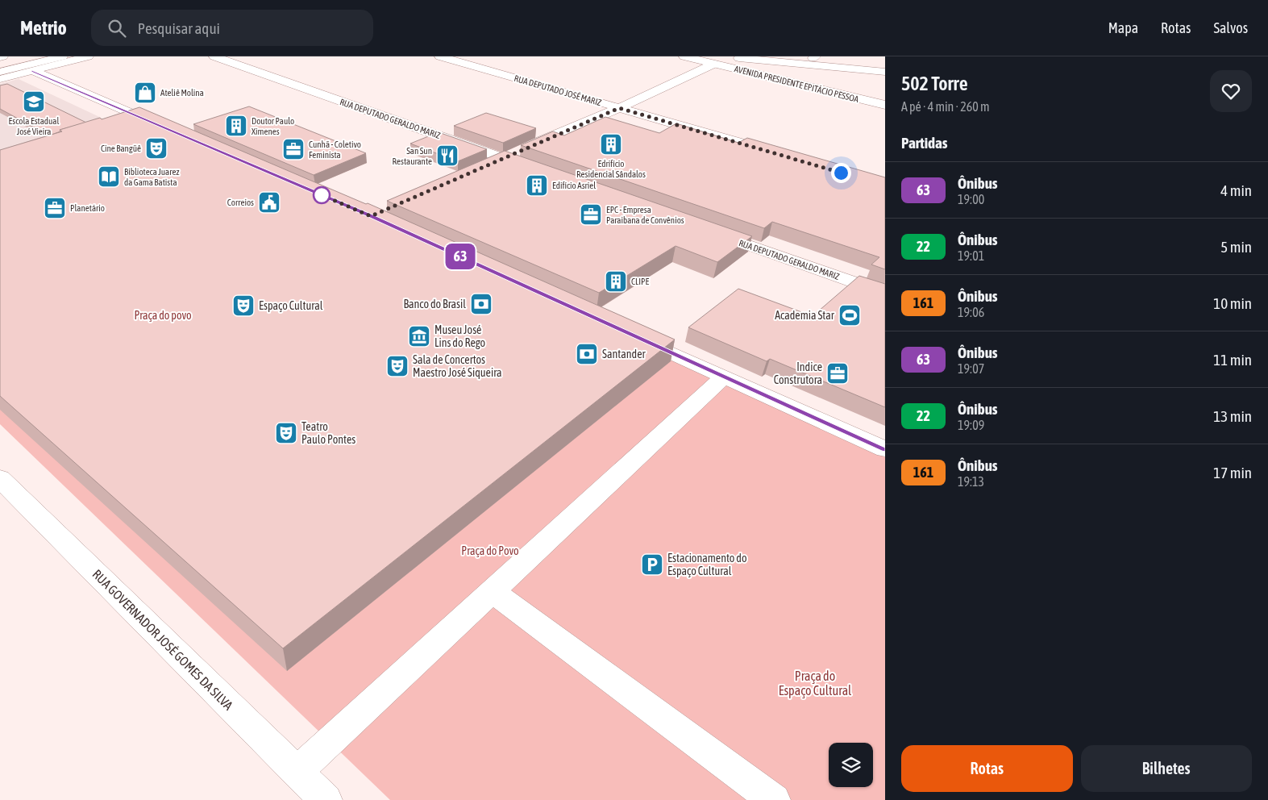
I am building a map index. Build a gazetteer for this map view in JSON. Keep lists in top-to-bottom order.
{
  "streets": {
    "main road": [
      "AVENIDA PRESIDENTE EPITÁCIO PESSOA",
      "RUA DEPUTADO JOSÉ MARIZ",
      "RUA DEPUTADO GERALDO MARIZ",
      "RUA GOVERNADOR JOSÉ GOMES DA SILVA"
    ]
  },
  "parks": ["Praça do povo", "Praça do Povo", "Praça do Espaço Cultural"],
  "places": {
    "shop": ["Ateliê Molina"],
    "school or university": ["Escola Estadual José Vieira"],
    "building": [
      "Doutor Paulo Ximenes",
      "Edrifício Residencial Sândalos",
      "Edifício Asriel",
      "CLIPE"
    ],
    "theatre": [
      "Cine Bangüê",
      "Espaço Cultural",
      "Sala de Concertos Maestro José Siqueira",
      "Teatro Paulo Pontes"
    ],
    "office": [
      "Cunhã - Coletivo Feminista",
      "Planetário",
      "EPC - Empresa Paraibana de Convênios",
      "Indice Construtora"
    ],
    "restaurant": ["San Sun Restaurante"],
    "library": ["Biblioteca Juarez da Gama Batista"],
    "public building": ["Correios"],
    "bank": ["Banco do Brasil", "Santander"],
    "sports": ["Academia Star"],
    "museum": ["Museu José Lins do Rego"],
    "parking": ["Estacionamento do Espaço Cultural"]
  },
  "lines": ["bus line 63"],
  "page": {
    "header": "Metrio",
    "search": "Pesquisar aqui",
    "nav": ["Mapa", "Rotas", "Salvos"],
    "on_map": "63",
    "heading": [
      ["502 Torre", "A pé · 4 min · 260 m"],
      "Partidas"
    ],
    "list": [
      {
        "mark": "63",
        "name": "Ônibus",
        "note": "19:00",
        "value": "4 min"
      },
      {
        "mark": "22",
        "name": "Ônibus",
        "note": "19:01",
        "value": "5 min"
      },
      {
        "mark": "161",
        "name": "Ônibus",
        "note": "19:06",
        "value": "10 min"
      },
      {
        "mark": "63",
        "name": "Ônibus",
        "note": "19:07",
        "value": "11 min"
      },
      {
        "mark": "22",
        "name": "Ônibus",
        "note": "19:09",
        "value": "13 min"
      },
      {
        "mark": "161",
        "name": "Ônibus",
        "note": "19:13",
        "value": "17 min"
      }
    ],
    "buttons": ["Rotas", "Bilhetes"]
  }
}
